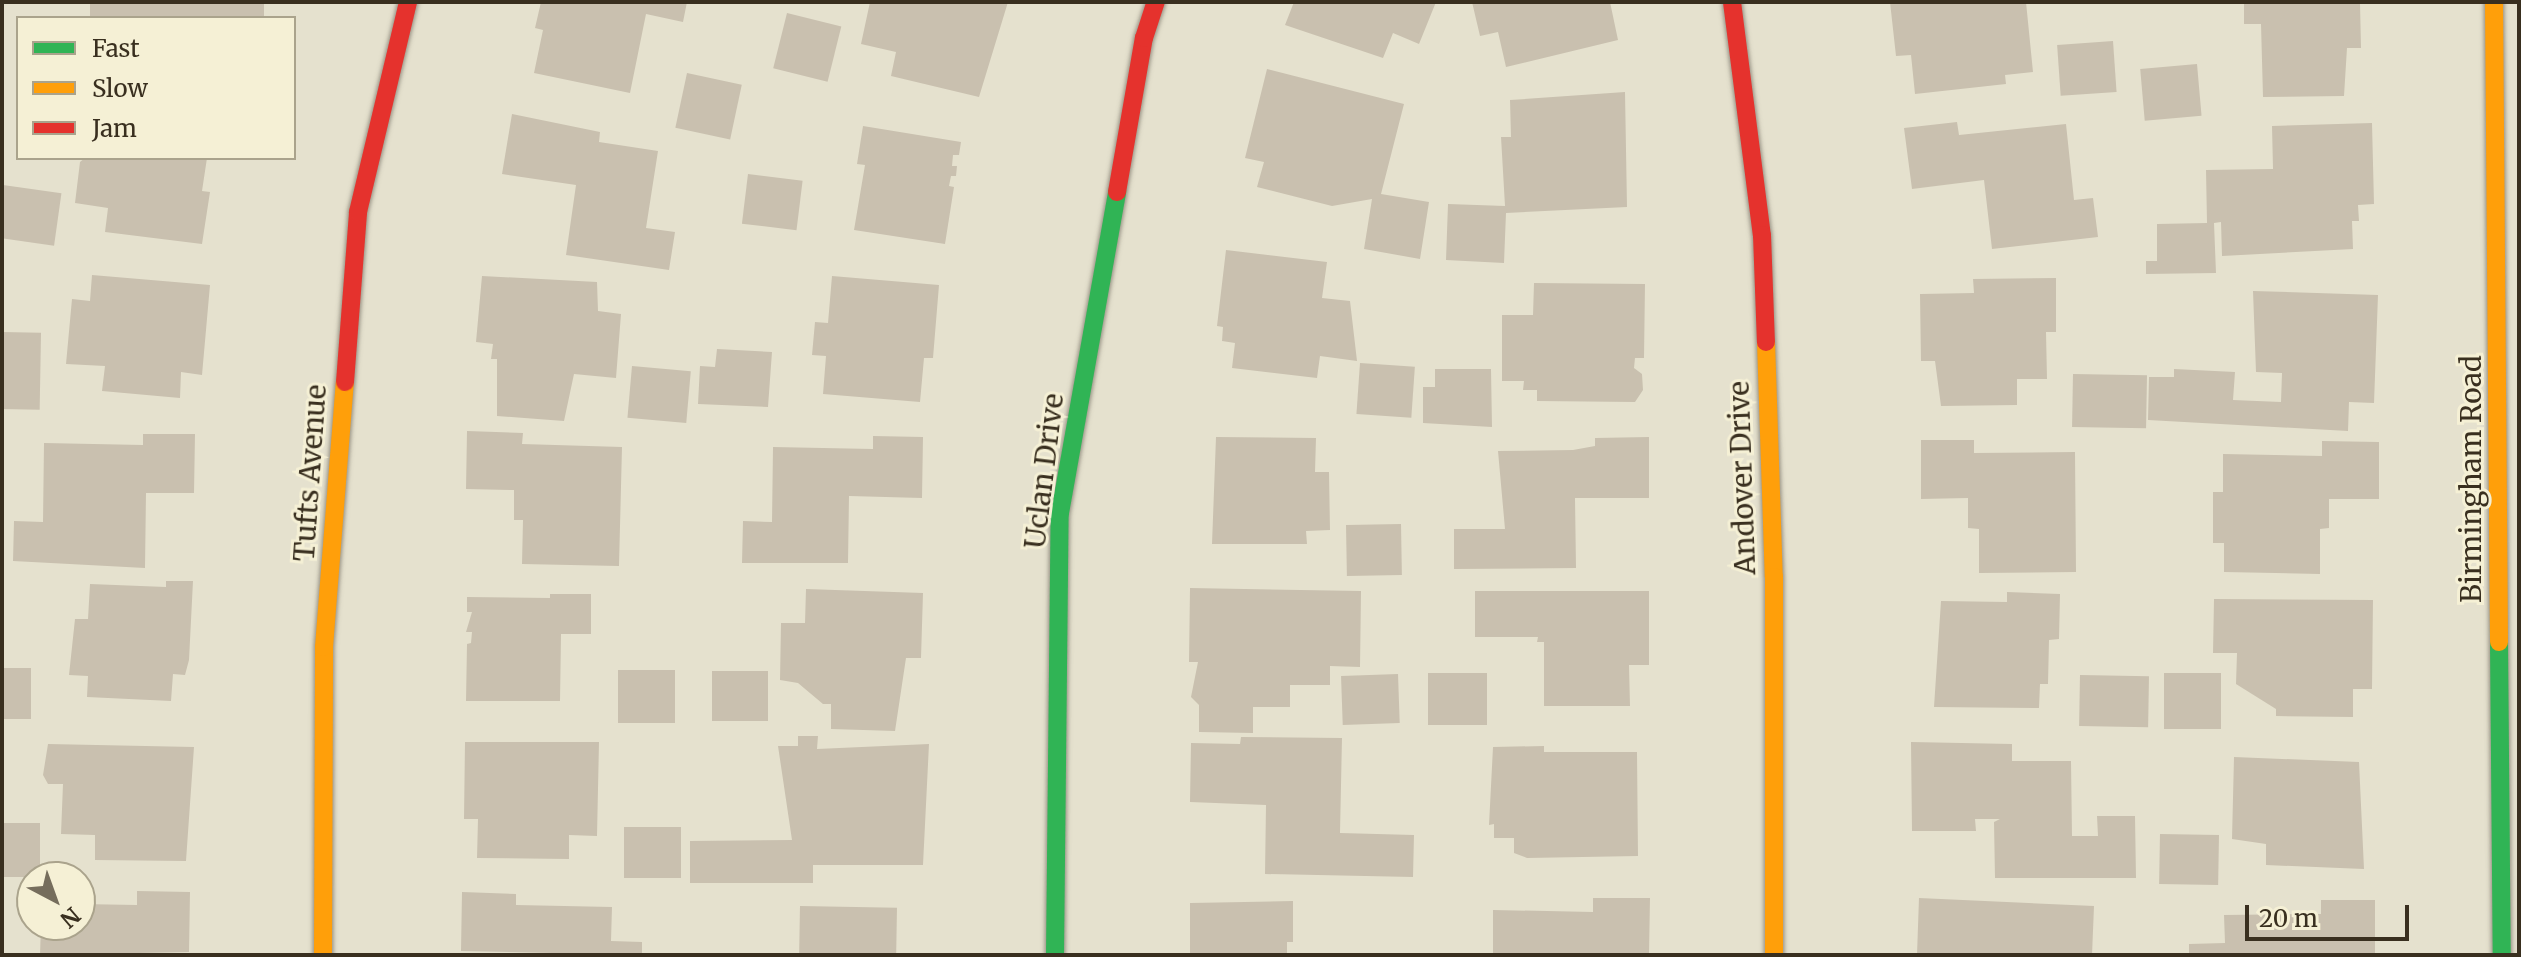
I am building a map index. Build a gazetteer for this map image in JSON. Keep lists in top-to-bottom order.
{
  "streets": {
    "street": [
      "Uclan Drive",
      "Tufts Avenue",
      "Andover Drive",
      "Birmingham Road"
    ]
  },
  "legend": ["Fast", "Slow", "Jam"],
  "scale_bar": "20 m",
  "north": "bottom right"
}
